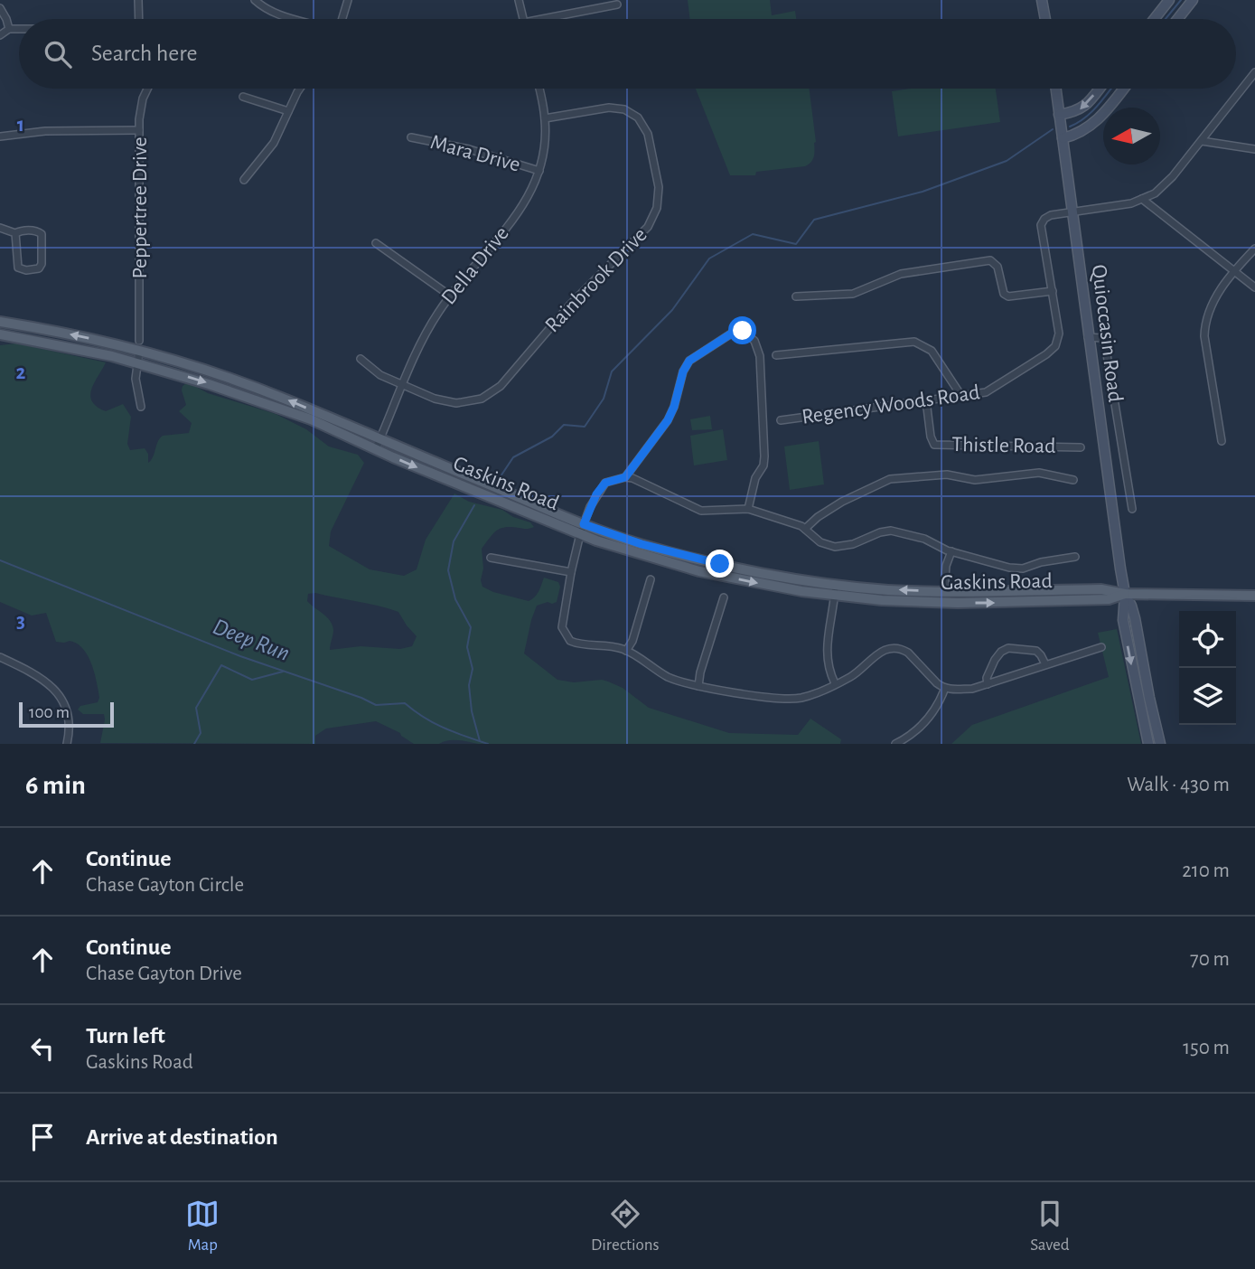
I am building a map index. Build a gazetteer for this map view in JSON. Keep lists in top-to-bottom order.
{
  "streets": {
    "main road": ["Quioccasin Road", "Gaskins Road"],
    "street": [
      "Mara Drive",
      "Peppertree Drive",
      "Della Drive",
      "Rainbrook Drive",
      "Regency Woods Road",
      "Thistle Road"
    ]
  },
  "crossings": [
    ["Mara Drive", "Della Drive"],
    ["Della Drive", "Rainbrook Drive"],
    ["Della Drive", "Gaskins Road"],
    ["Quioccasin Road", "Regency Woods Road"],
    ["Quioccasin Road", "Gaskins Road"],
    ["Regency Woods Road", "Thistle Road"]
  ],
  "water": ["Deep Run"],
  "scale_bar": "100 m",
  "north": "left",
  "page": {
    "search": "Search here",
    "scale": "100 m",
    "heading": ["6 min", "Walk · 430 m"],
    "list": [
      ["Continue", "Chase Gayton Circle", "210 m"],
      ["Continue", "Chase Gayton Drive", "70 m"],
      ["Turn left", "Gaskins Road", "150 m"],
      "Arrive at destination"
    ],
    "nav": ["Map", "Directions", "Saved"]
  },
  "grid": {
    "rows": ["1", "2", "3"]
  }
}
